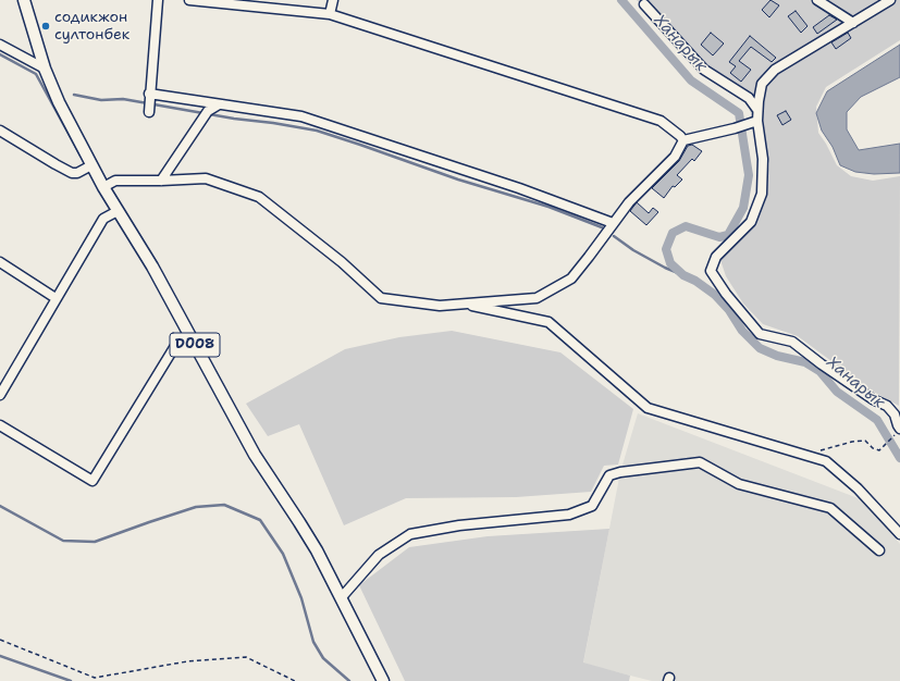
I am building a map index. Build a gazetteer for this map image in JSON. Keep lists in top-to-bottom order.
{
  "streets": {
    "main road": ["D008"]
  },
  "water": ["Ханарык"],
  "places": ["содикжон султонбек"]
}
